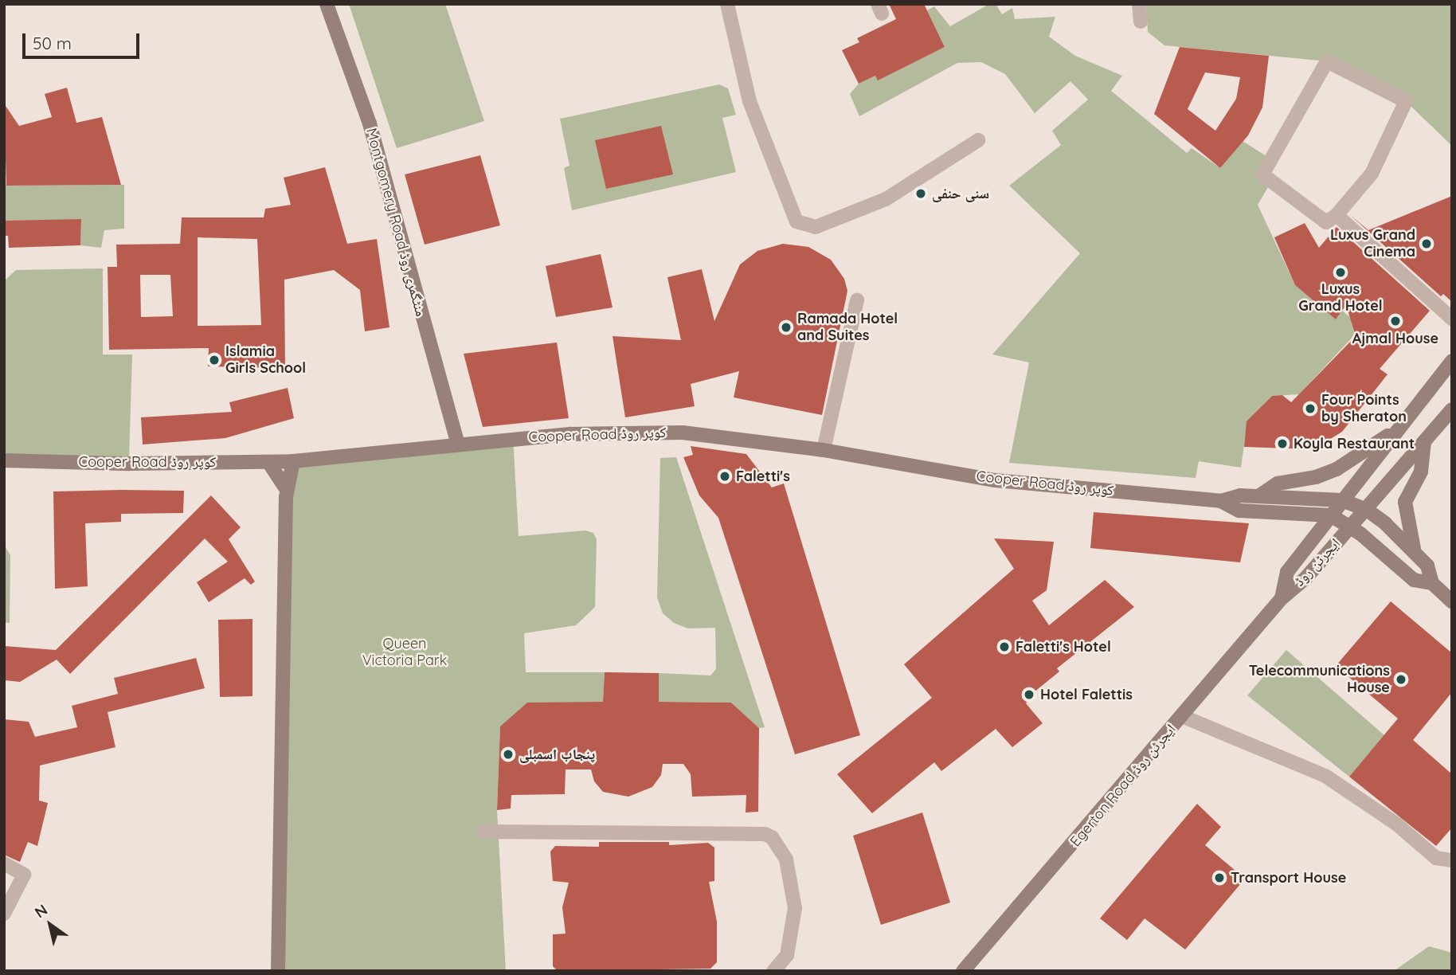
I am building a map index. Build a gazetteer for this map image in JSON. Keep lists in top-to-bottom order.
{
  "streets": {
    "main road": [
      "Montgomery Road منٹگمری روڈ",
      "Cooper Road کوپر روڈ",
      "ایجرٹن روڈ",
      "Egerton Road ایجرٹن روڈ"
    ]
  },
  "crossings": [
    ["Montgomery Road منٹگمری روڈ", "Cooper Road کوپر روڈ"],
    ["Cooper Road کوپر روڈ", "ایجرٹن روڈ"],
    ["ایجرٹن روڈ", "Egerton Road ایجرٹن روڈ"]
  ],
  "parks": ["Queen Victoria Park"],
  "places": [
    "سنی حنفی",
    "Luxus Grand Cinema",
    "Luxus Grand Hotel",
    "Ajmal House",
    "Ramada Hotel and Suites",
    "Islamia Girls School",
    "Four Points by Sheraton",
    "Koyla Restaurant",
    "Faletti's",
    "Faletti's Hotel",
    "Telecommunications House",
    "Hotel Falettis",
    "پنجاب اسمبلی",
    "Transport House"
  ],
  "scale_bar": "50 m",
  "north": "top left"
}
